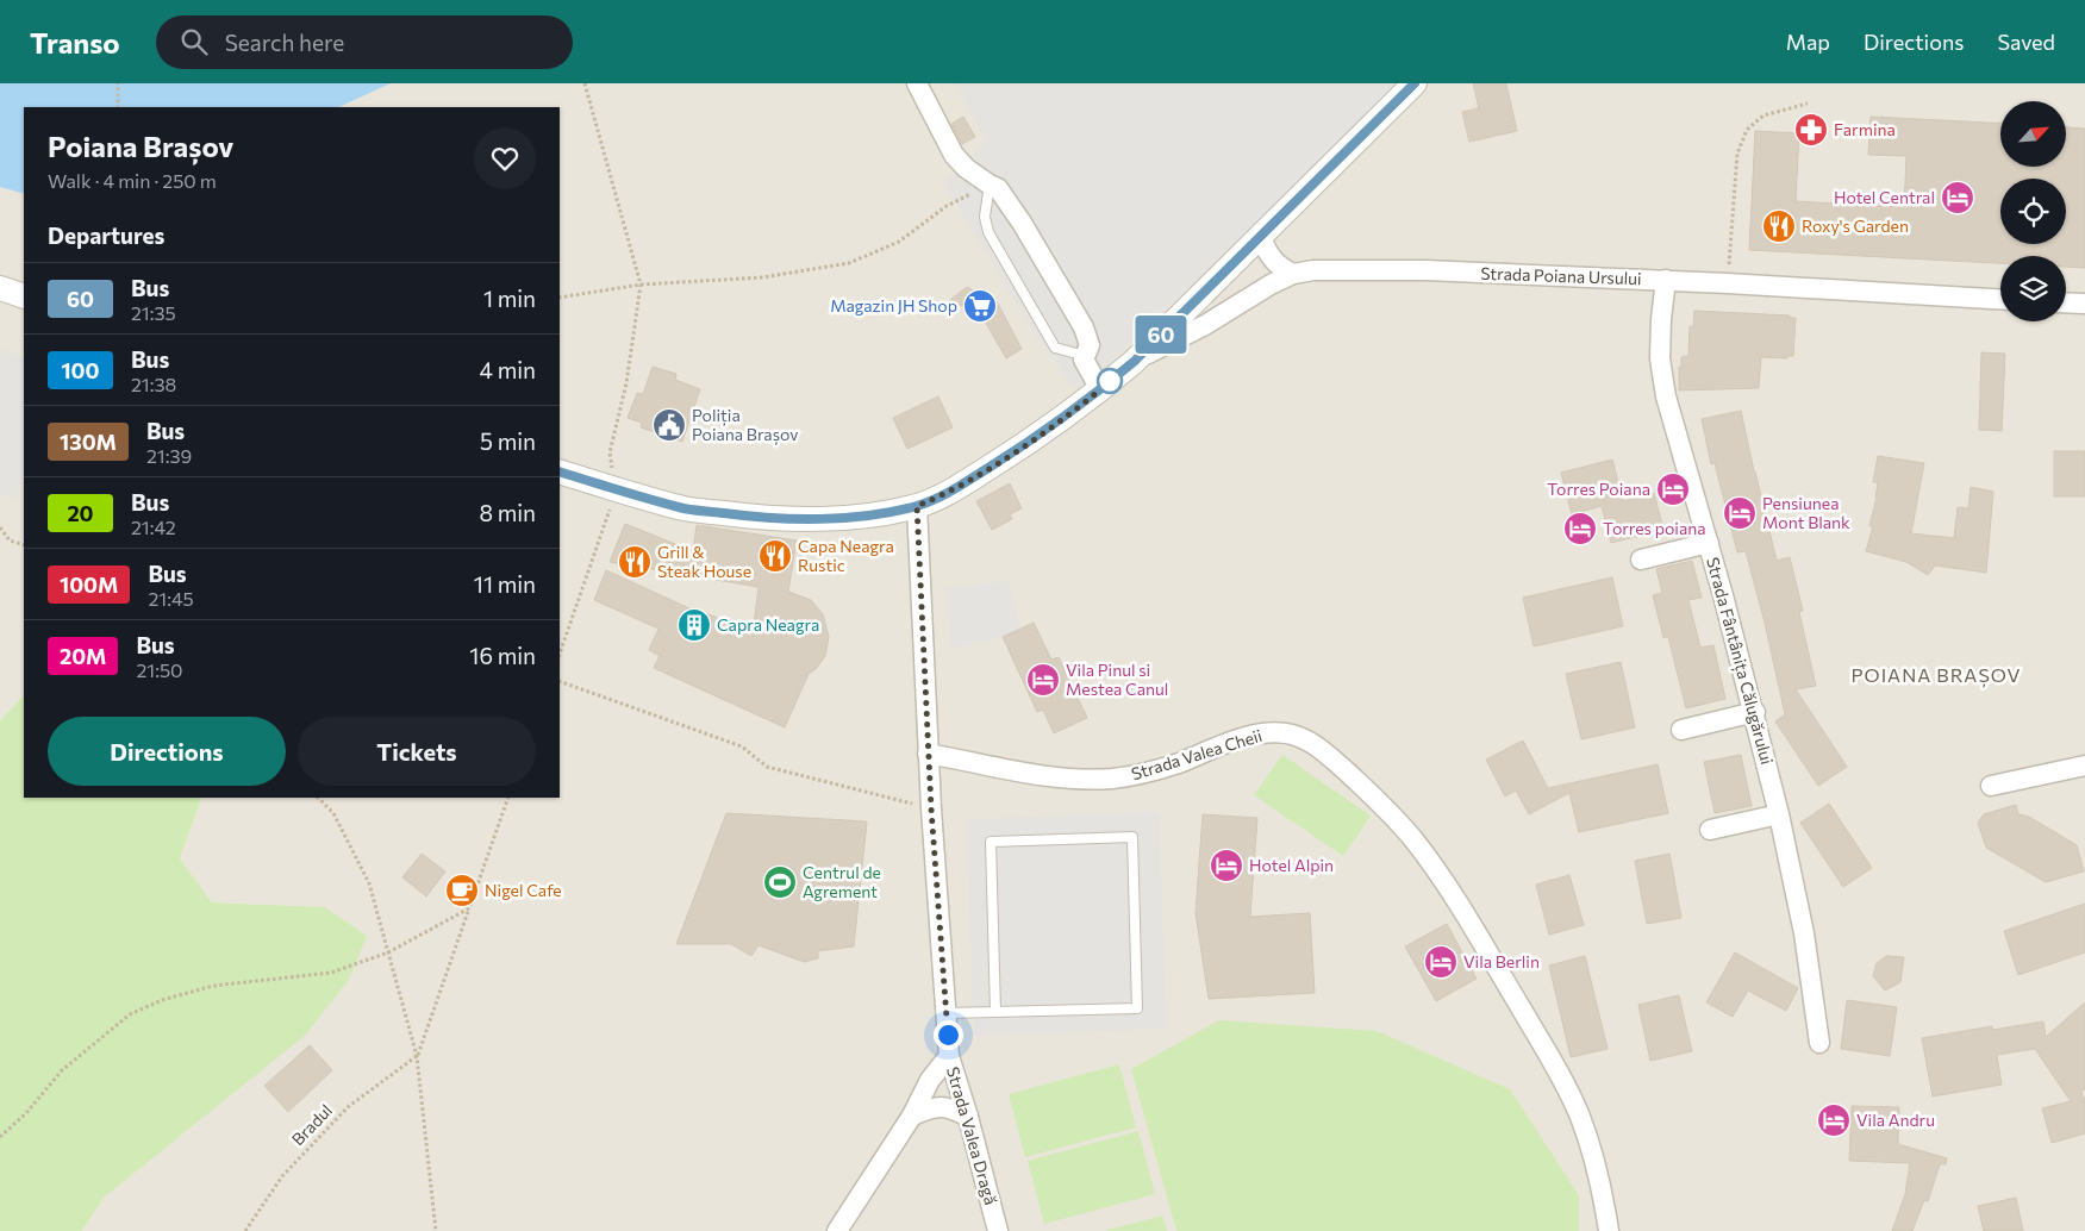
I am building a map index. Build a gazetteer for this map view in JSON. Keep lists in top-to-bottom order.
{
  "streets": {
    "street": [
      "Strada Poiana Ursului",
      "Strada Fântânița Călugărului",
      "Strada Valea Cheii",
      "Strada Valea Dragă"
    ],
    "path": ["Bradul"]
  },
  "crossings": [
    ["Strada Poiana Ursului", "Strada Fântânița Călugărului"],
    ["Strada Valea Cheii", "Strada Valea Dragă"]
  ],
  "districts": ["POIANA BRAȘOV"],
  "places": {
    "pharmacy": ["Farmina"],
    "hotel": [
      "Hotel Central",
      "Torres Poiana",
      "Pensiunea Mont Blank",
      "Torres poiana",
      "Vila Pinul si Mestea Canul",
      "Hotel Alpin",
      "Vila Berlin",
      "Vila Andru"
    ],
    "restaurant": ["Roxy's Garden", "Capa Neagra Rustic", "Grill & Steak House"],
    "supermarket": ["Magazin JH Shop"],
    "public building": ["Poliția Poiana Brașov"],
    "building": ["Capra Neagra"],
    "sports": ["Centrul de Agrement"],
    "cafe": ["Nigel Cafe"]
  },
  "lines": ["bus line 60"],
  "north": "top right",
  "page": {
    "header": "Transo",
    "search": "Search here",
    "nav": ["Map", "Directions", "Saved"],
    "on_map": "60",
    "heading": [
      ["Poiana Brașov", "Walk · 4 min · 250 m"],
      "Departures"
    ],
    "list": [
      {
        "mark": "60",
        "name": "Bus",
        "note": "21:35",
        "value": "1 min"
      },
      {
        "mark": "100",
        "name": "Bus",
        "note": "21:38",
        "value": "4 min"
      },
      {
        "mark": "130M",
        "name": "Bus",
        "note": "21:39",
        "value": "5 min"
      },
      {
        "mark": "20",
        "name": "Bus",
        "note": "21:42",
        "value": "8 min"
      },
      {
        "mark": "100M",
        "name": "Bus",
        "note": "21:45",
        "value": "11 min"
      },
      {
        "mark": "20M",
        "name": "Bus",
        "note": "21:50",
        "value": "16 min"
      }
    ],
    "buttons": ["Directions", "Tickets"]
  }
}
